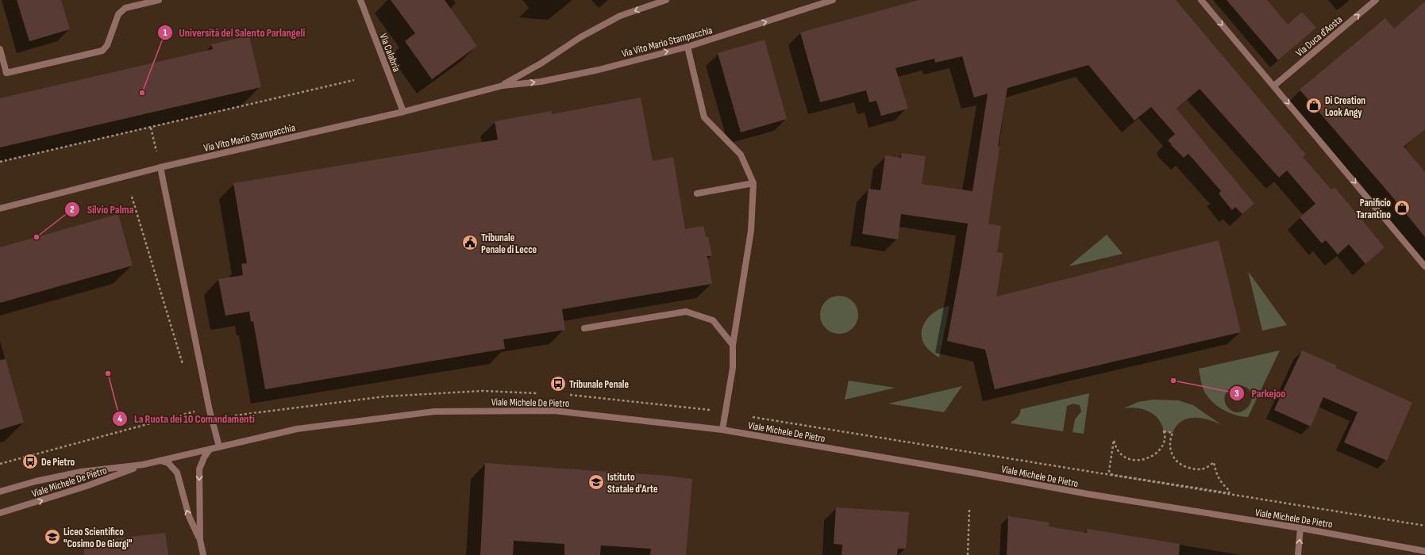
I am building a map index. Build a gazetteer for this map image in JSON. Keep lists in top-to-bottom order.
{
  "streets": {
    "street": [
      "Via Duca d'Aosta",
      "Via Vito Mario Stampacchia",
      "Via Calabria",
      "Viale Michele De Pietro"
    ]
  },
  "crossings": [
    ["Via Vito Mario Stampacchia", "Via Calabria"]
  ],
  "one_way": ["Via Duca d'Aosta"],
  "places": {
    "other": [
      "Università del Salento Parlangeli",
      "Silvio Palma",
      "La Ruota dei 10 Comandamenti",
      "Parkejoo"
    ],
    "shop": ["Di Creation Look Angy", "Panificio Tarantino"],
    "public building": ["Tribunale Penale di Lecce"],
    "bus stop": ["Tribunale Penale", "De Pietro"],
    "school or university": ["Istituto Statale d'Arte", "Liceo Scientifico \"Cosimo De Giorgi\""]
  }
}
